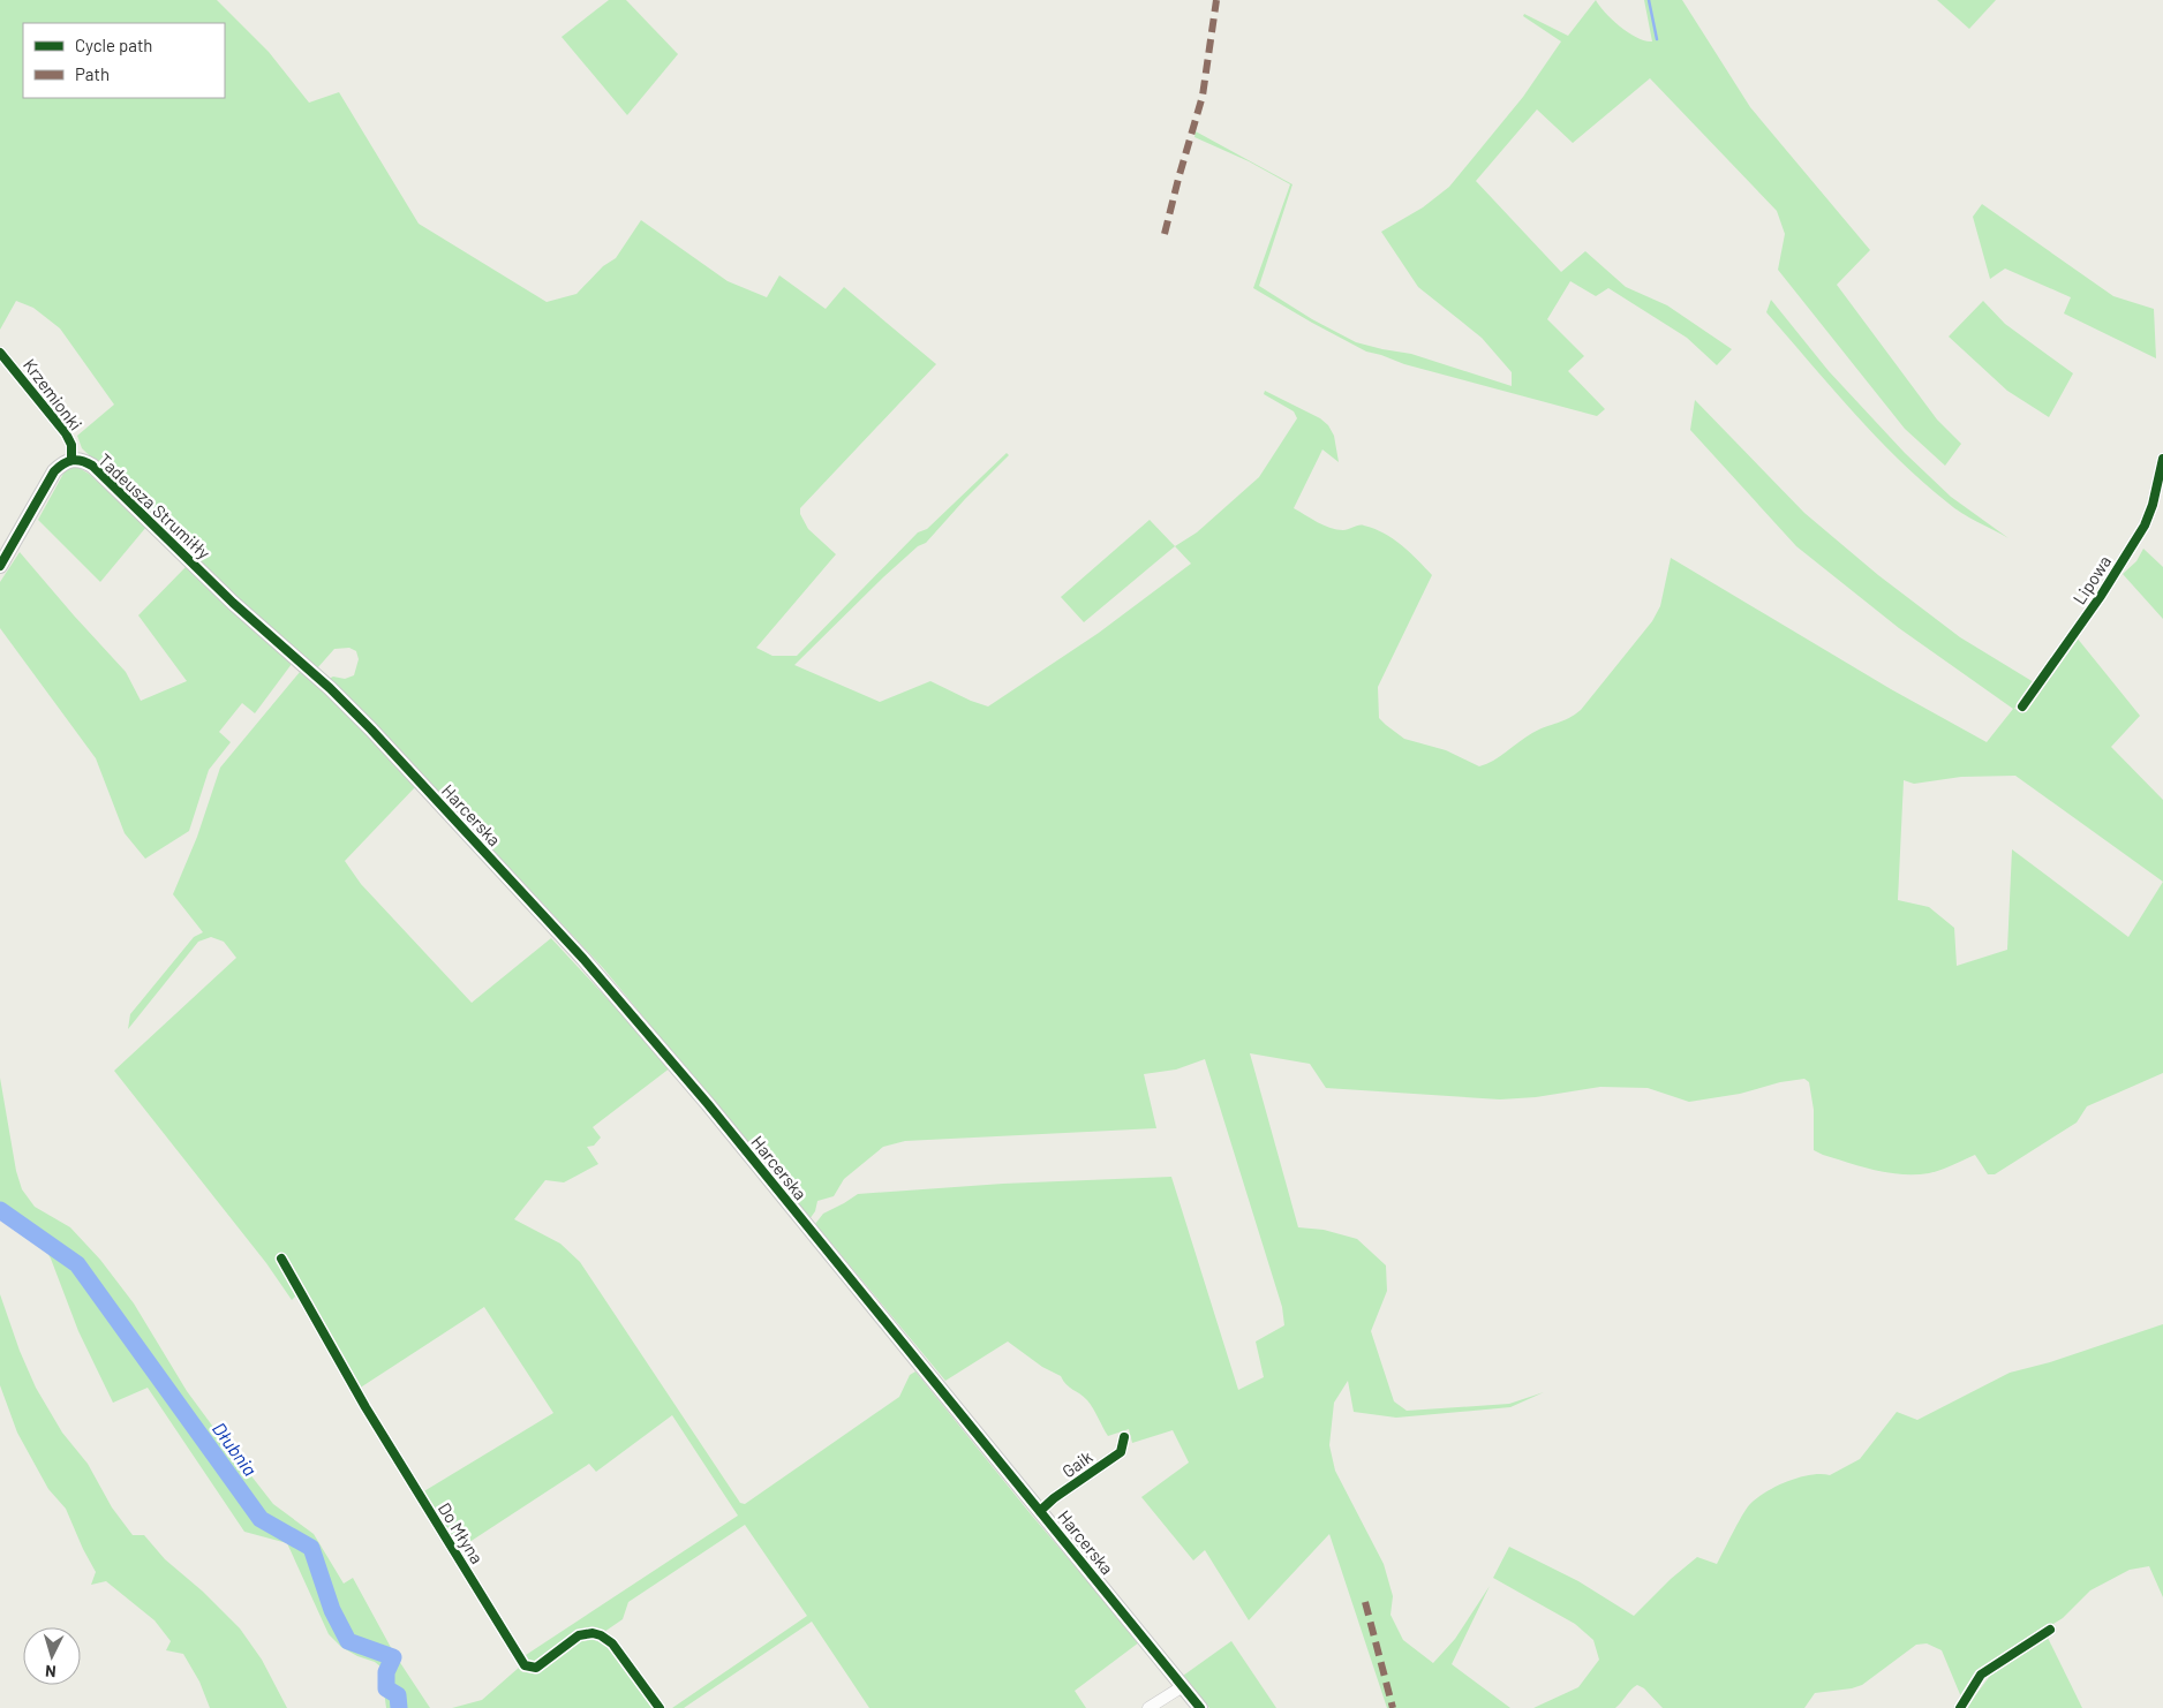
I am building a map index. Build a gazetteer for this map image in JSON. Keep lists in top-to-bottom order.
{
  "streets": {
    "street": [
      "Krzemionki",
      "Tadeusza Strumiłły",
      "Lipowa",
      "Harcerska",
      "Gaik",
      "Do Młyna"
    ]
  },
  "crossings": [
    ["Krzemionki", "Tadeusza Strumiłły"],
    ["Tadeusza Strumiłły", "Harcerska"],
    ["Harcerska", "Gaik"]
  ],
  "water": ["Dłubnia"],
  "legend": ["Cycle path", "Path"],
  "north": "bottom"
}
